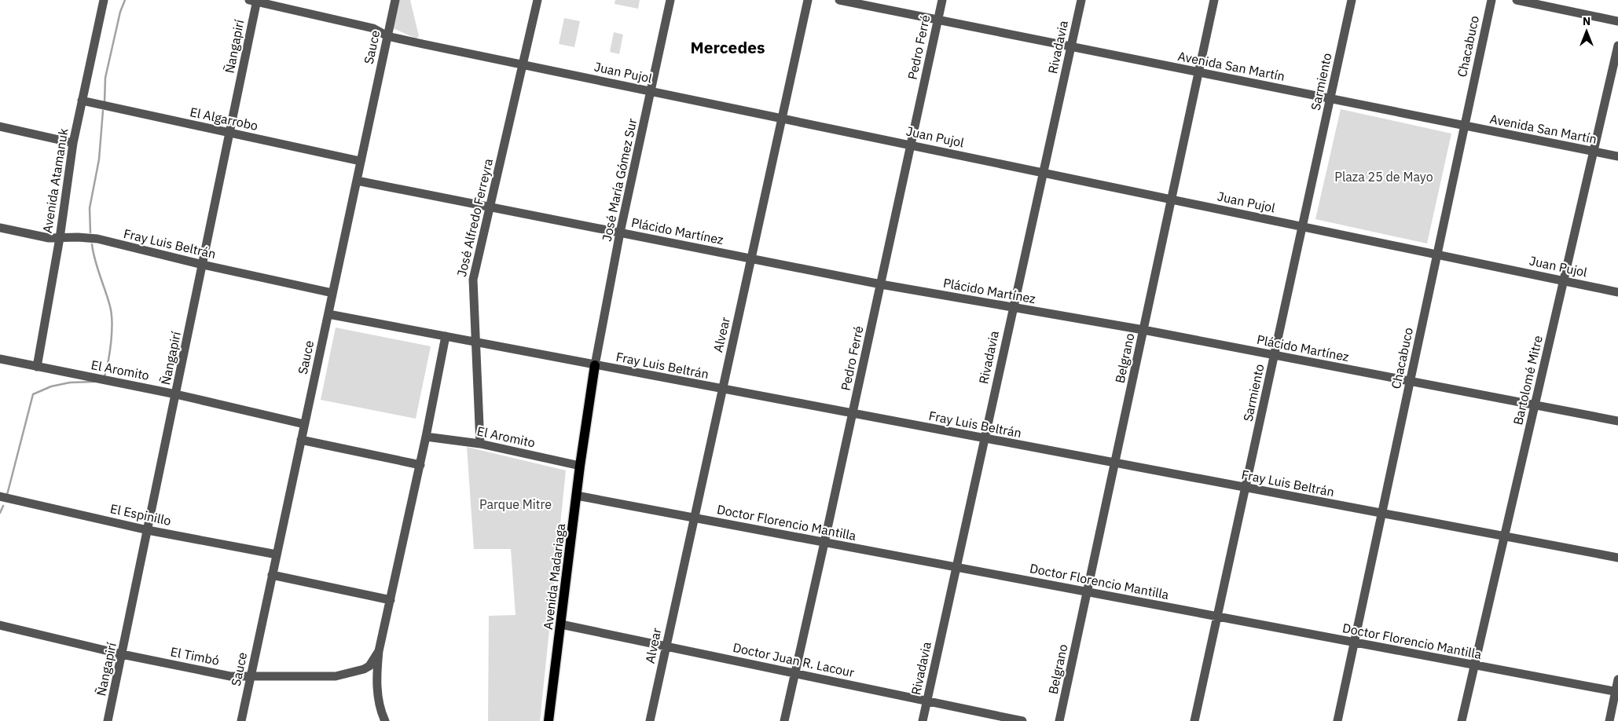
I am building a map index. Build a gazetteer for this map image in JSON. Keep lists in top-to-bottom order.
{
  "streets": {
    "main road": ["Avenida Madariaga"],
    "street": [
      "Ñangapirí",
      "Chacabuco",
      "Sauce",
      "Pedro Ferré",
      "Rivadavia",
      "Avenida San Martín",
      "Juan Pujol",
      "Sarmiento",
      "El Algarrobo",
      "José María Gómez Sur",
      "Avenida Atamanuk",
      "José Alfredo Ferreyra",
      "Plácido Martínez",
      "Fray Luis Beltrán",
      "Alvear",
      "Belgrano",
      "El Aromito",
      "Bartolomé Mitre",
      "El Espinillo",
      "Doctor Florencio Mantilla",
      "El Timbó",
      "Doctor Juan R. Lacour"
    ]
  },
  "crossings": [
    ["Ñangapirí", "Juan Pujol"],
    ["Ñangapirí", "El Algarrobo"],
    ["Ñangapirí", "Fray Luis Beltrán"],
    ["Ñangapirí", "El Aromito"],
    ["Ñangapirí", "El Espinillo"],
    ["Ñangapirí", "El Timbó"],
    ["Chacabuco", "Avenida San Martín"],
    ["Chacabuco", "Juan Pujol"],
    ["Chacabuco", "Plácido Martínez"],
    ["Chacabuco", "Fray Luis Beltrán"],
    ["Chacabuco", "Doctor Florencio Mantilla"],
    ["Sauce", "Juan Pujol"],
    ["Sauce", "El Algarrobo"],
    ["Sauce", "Plácido Martínez"],
    ["Sauce", "Fray Luis Beltrán"],
    ["Sauce", "El Aromito"],
    ["Sauce", "El Espinillo"],
    ["Sauce", "El Timbó"],
    ["Pedro Ferré", "Avenida San Martín"],
    ["Pedro Ferré", "Juan Pujol"],
    ["Pedro Ferré", "Plácido Martínez"],
    ["Pedro Ferré", "Fray Luis Beltrán"],
    ["Pedro Ferré", "Doctor Florencio Mantilla"],
    ["Pedro Ferré", "Doctor Juan R. Lacour"],
    ["Rivadavia", "Avenida San Martín"],
    ["Rivadavia", "Juan Pujol"],
    ["Rivadavia", "Plácido Martínez"],
    ["Rivadavia", "Fray Luis Beltrán"],
    ["Rivadavia", "Doctor Florencio Mantilla"],
    ["Rivadavia", "Doctor Juan R. Lacour"],
    ["Avenida San Martín", "Sarmiento"],
    ["Avenida San Martín", "Belgrano"],
    ["Avenida San Martín", "Bartolomé Mitre"],
    ["Juan Pujol", "Sarmiento"],
    ["Juan Pujol", "José María Gómez Sur"],
    ["Juan Pujol", "José Alfredo Ferreyra"],
    ["Juan Pujol", "Alvear"],
    ["Juan Pujol", "Belgrano"],
    ["Juan Pujol", "Bartolomé Mitre"],
    ["Sarmiento", "Plácido Martínez"],
    ["Sarmiento", "Fray Luis Beltrán"],
    ["Sarmiento", "Doctor Florencio Mantilla"],
    ["El Algarrobo", "Avenida Atamanuk"],
    ["José María Gómez Sur", "Plácido Martínez"],
    ["José María Gómez Sur", "Fray Luis Beltrán"],
    ["José María Gómez Sur", "Avenida Madariaga"],
    ["Avenida Atamanuk", "Fray Luis Beltrán"],
    ["Avenida Atamanuk", "El Aromito"],
    ["José Alfredo Ferreyra", "Plácido Martínez"],
    ["José Alfredo Ferreyra", "Fray Luis Beltrán"],
    ["José Alfredo Ferreyra", "El Aromito"],
    ["Plácido Martínez", "Alvear"],
    ["Plácido Martínez", "Belgrano"],
    ["Plácido Martínez", "Bartolomé Mitre"],
    ["Fray Luis Beltrán", "Alvear"],
    ["Fray Luis Beltrán", "Belgrano"],
    ["Fray Luis Beltrán", "Bartolomé Mitre"],
    ["Fray Luis Beltrán", "Avenida Madariaga"],
    ["Alvear", "Doctor Florencio Mantilla"],
    ["Alvear", "Doctor Juan R. Lacour"],
    ["Belgrano", "Doctor Florencio Mantilla"],
    ["El Aromito", "Avenida Madariaga"],
    ["Bartolomé Mitre", "Doctor Florencio Mantilla"],
    ["Doctor Florencio Mantilla", "Avenida Madariaga"],
    ["Avenida Madariaga", "Doctor Juan R. Lacour"]
  ],
  "districts": ["Mercedes"],
  "parks": ["Plaza 25 de Mayo", "Parque Mitre"],
  "north": "top"
}
